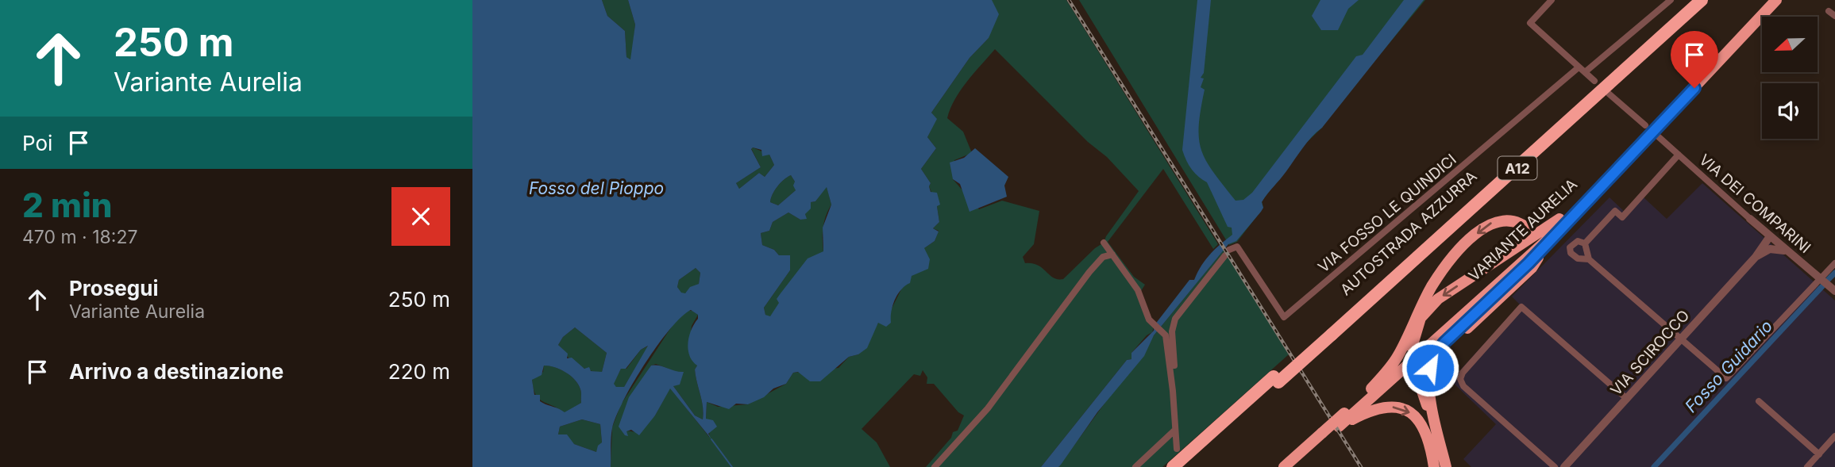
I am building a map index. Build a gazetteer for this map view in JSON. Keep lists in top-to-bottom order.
{
  "streets": {
    "highway": ["A12", "VARIANTE AURELIA", "AUTOSTRADA AZZURRA"],
    "street": ["VIA DEI COMPARINI", "VIA FOSSO LE QUINDICI", "VIA SCIROCCO"]
  },
  "crossings": [
    ["VIA DEI COMPARINI", "VIA SCIROCCO"]
  ],
  "water": ["Fosso del Pioppo", "Fosso Guidario"],
  "north": "left",
  "page": {
    "turn": ["250 m", "Variante Aurelia"],
    "then": "Poi",
    "heading": ["2 min", "470 m · 18:27"],
    "list": [
      {
        "name": "Prosegui",
        "note": "Variante Aurelia",
        "value": "250 m"
      },
      {
        "name": "Arrivo a destinazione",
        "value": "220 m"
      }
    ]
  }
}
